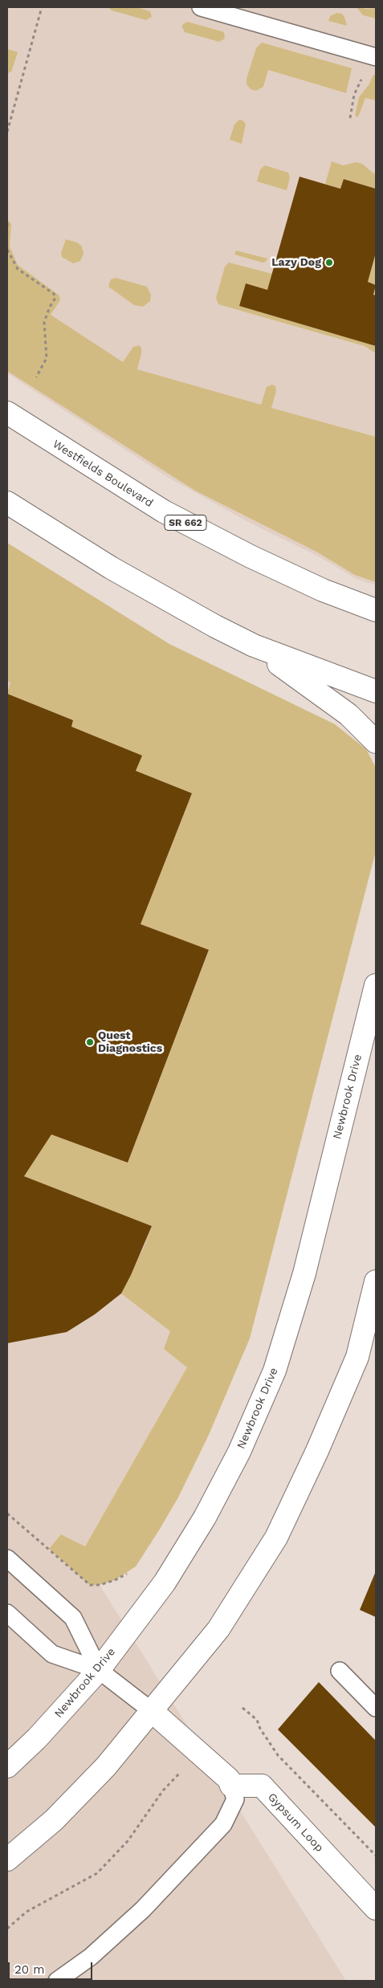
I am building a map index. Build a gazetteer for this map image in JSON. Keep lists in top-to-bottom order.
{
  "streets": {
    "street": [
      "Westfields Boulevard",
      "SR 662",
      "Newbrook Drive",
      "Gypsum Loop"
    ]
  },
  "places": ["Lazy Dog", "Quest Diagnostics"],
  "scale_bar": "20 m"
}
